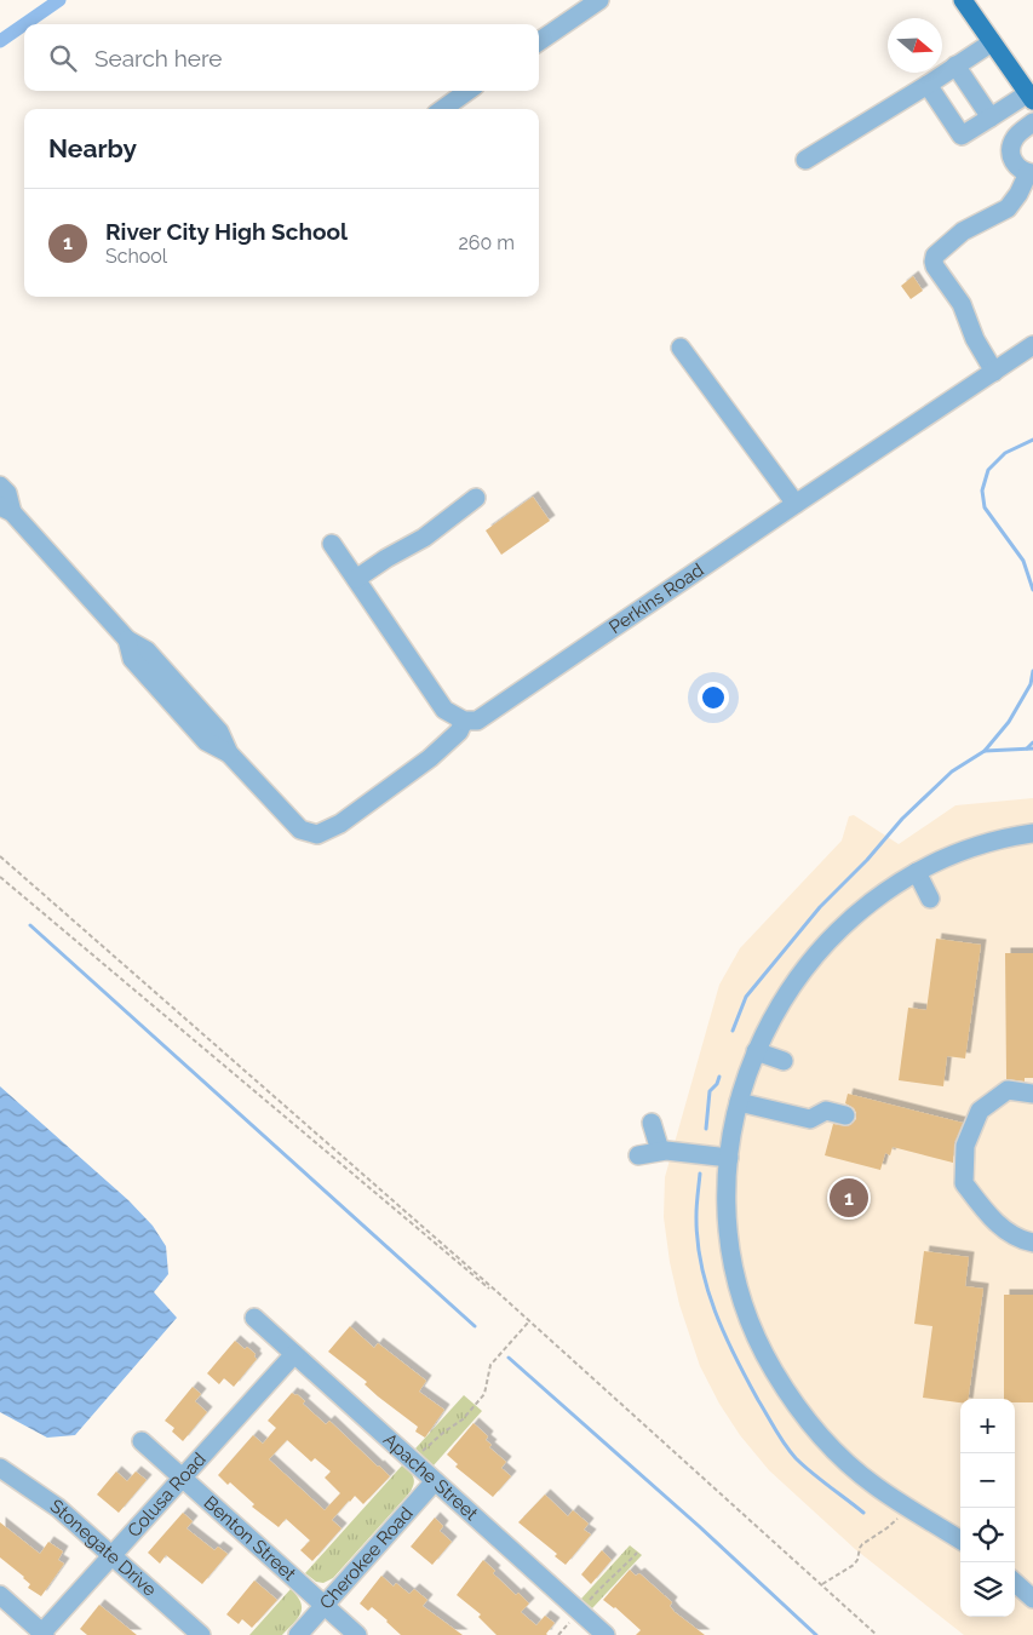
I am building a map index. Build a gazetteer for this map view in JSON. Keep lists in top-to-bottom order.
{
  "streets": {
    "street": [
      "Perkins Road",
      "Apache Street",
      "Colusa Road",
      "Benton Street",
      "Stonegate Drive",
      "Cherokee Road"
    ]
  },
  "crossings": [
    ["Apache Street", "Colusa Road"],
    ["Apache Street", "Cherokee Road"],
    ["Colusa Road", "Benton Street"],
    ["Colusa Road", "Stonegate Drive"],
    ["Benton Street", "Cherokee Road"]
  ],
  "north": "right",
  "page": {
    "search": "Search here",
    "heading": "Nearby",
    "list": [
      {
        "mark": "1",
        "name": "River City High School",
        "note": "School",
        "value": "260 m"
      }
    ],
    "pins": "1",
    "map_buttons": ["+", "−"]
  }
}
